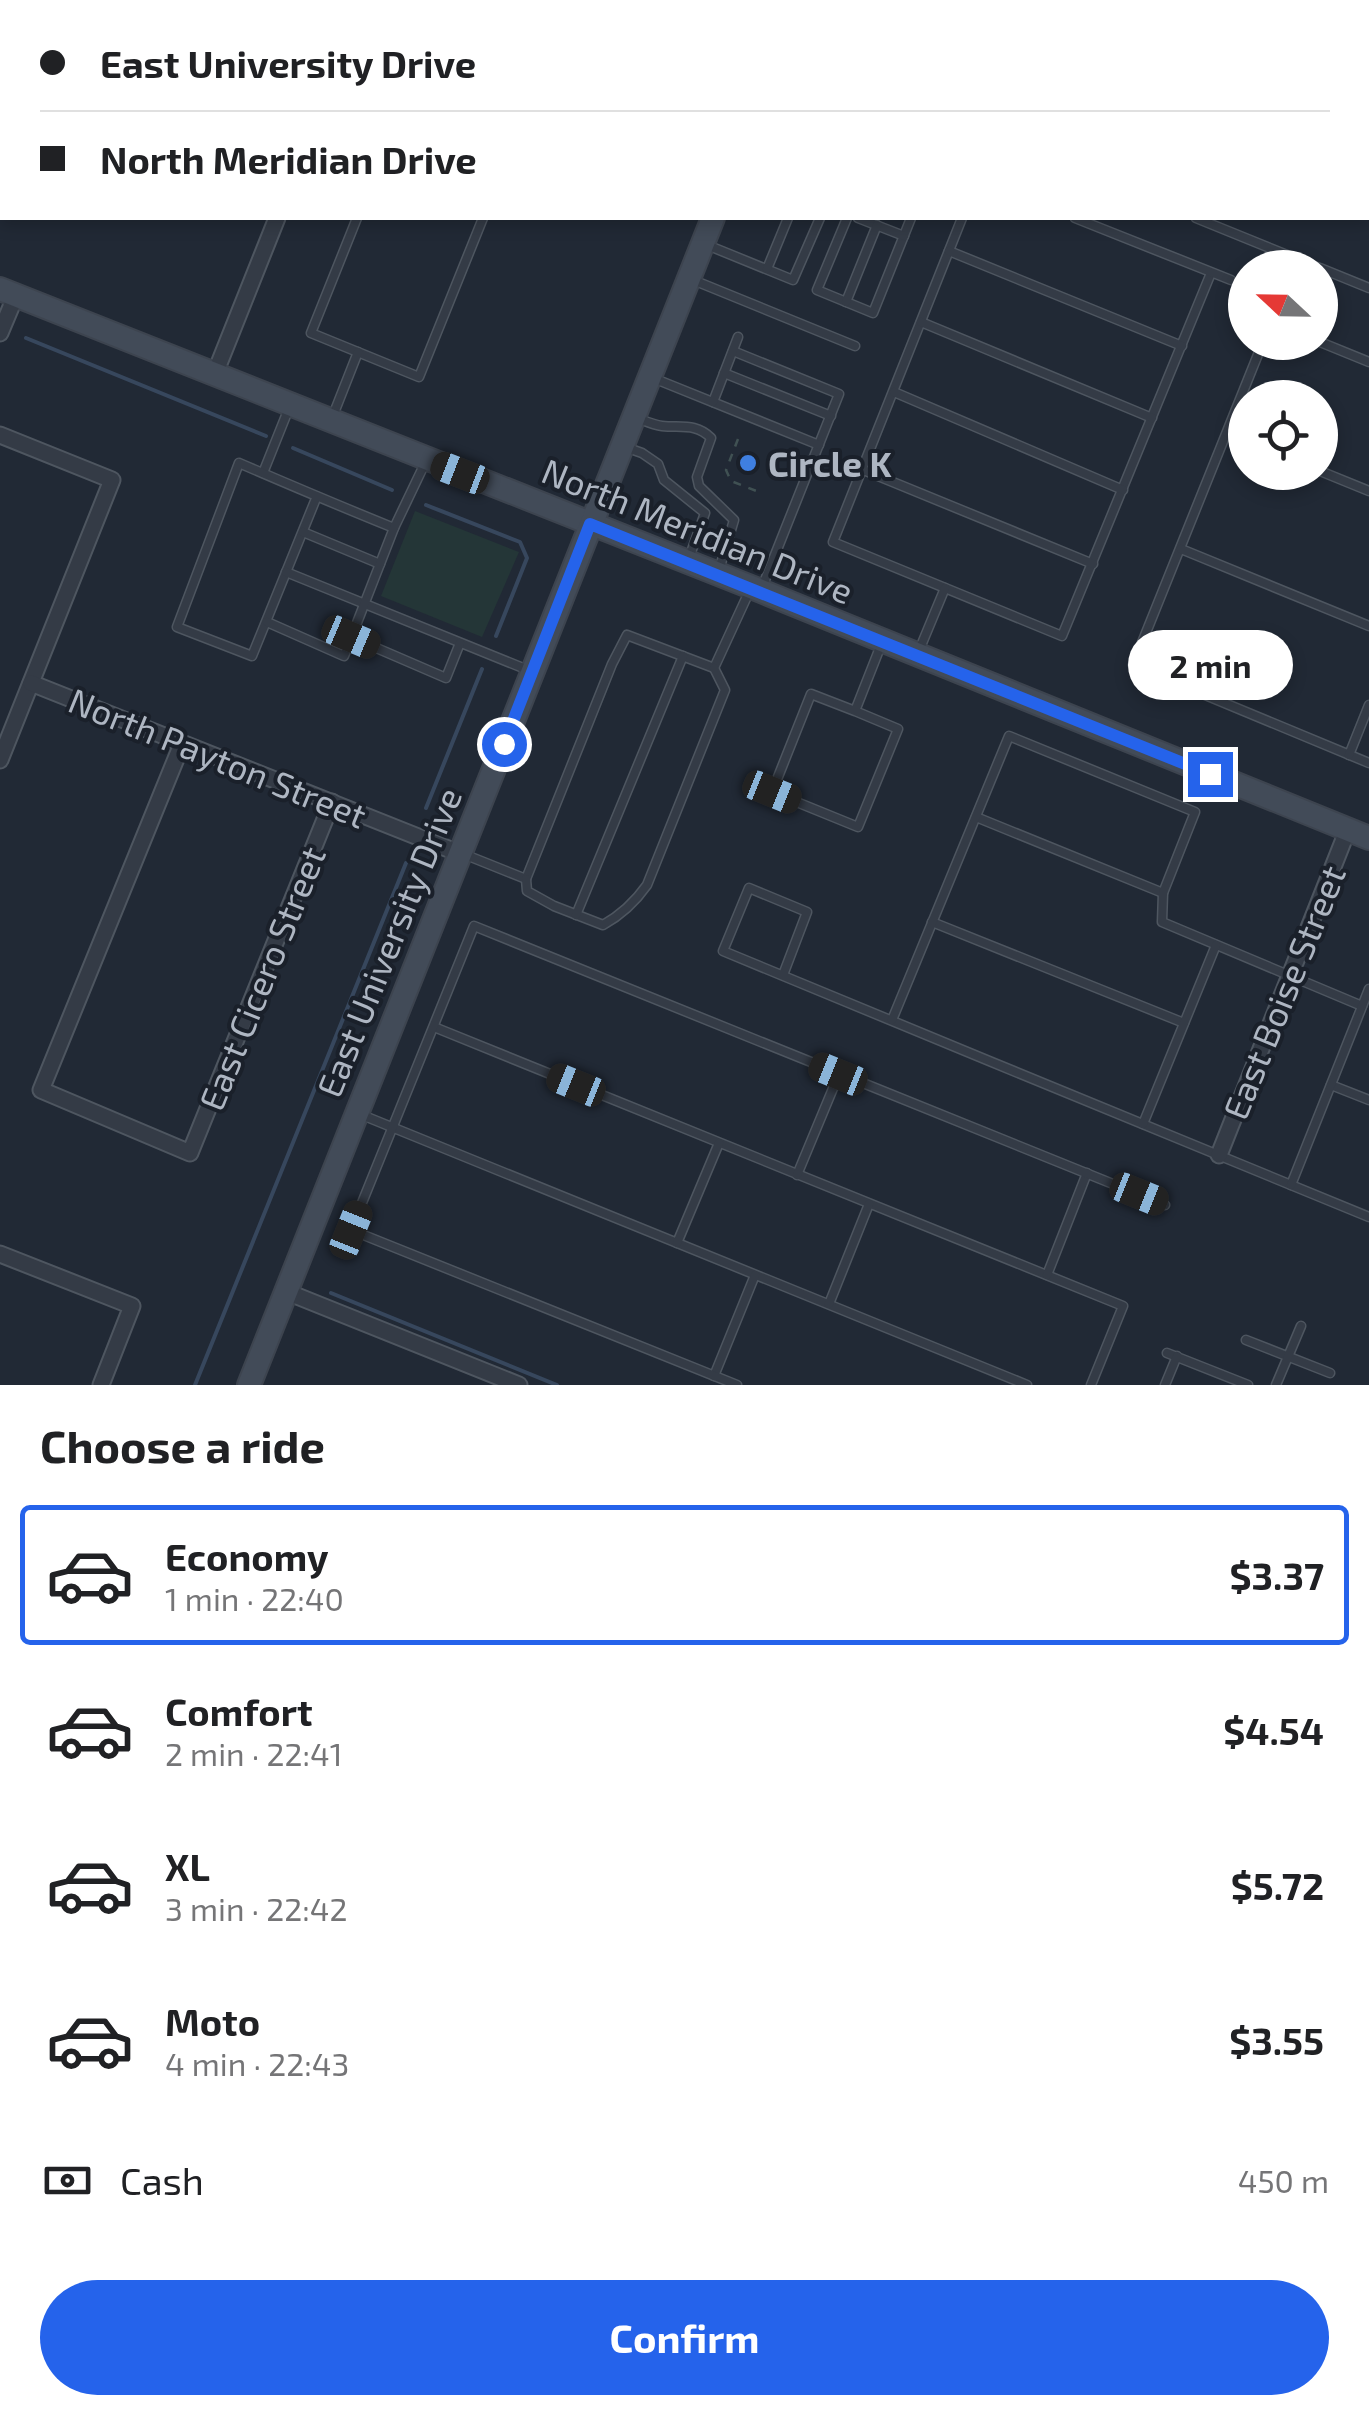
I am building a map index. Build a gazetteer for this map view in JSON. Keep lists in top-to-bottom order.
{
  "streets": {
    "street": [
      "North Meridian Drive",
      "North Payton Street",
      "East University Drive",
      "East Cicero Street",
      "East Boise Street"
    ]
  },
  "crossings": [
    ["North Meridian Drive", "East University Drive"],
    ["North Meridian Drive", "East Boise Street"],
    ["North Payton Street", "East University Drive"],
    ["North Payton Street", "East Cicero Street"]
  ],
  "places": ["Circle K"],
  "north": "left",
  "page": {
    "banner": ["East University Drive", "North Meridian Drive"],
    "bubble": "2 min",
    "heading": "Choose a ride",
    "list": [
      {
        "name": "Economy",
        "note": "1 min · 22:40",
        "value": "$3.37"
      },
      {
        "name": "Comfort",
        "note": "2 min · 22:41",
        "value": "$4.54"
      },
      {
        "name": "XL",
        "note": "3 min · 22:42",
        "value": "$5.72"
      },
      {
        "name": "Moto",
        "note": "4 min · 22:43",
        "value": "$3.55"
      }
    ],
    "pay": ["Cash", "450 m"],
    "buttons": "Confirm"
  }
}
